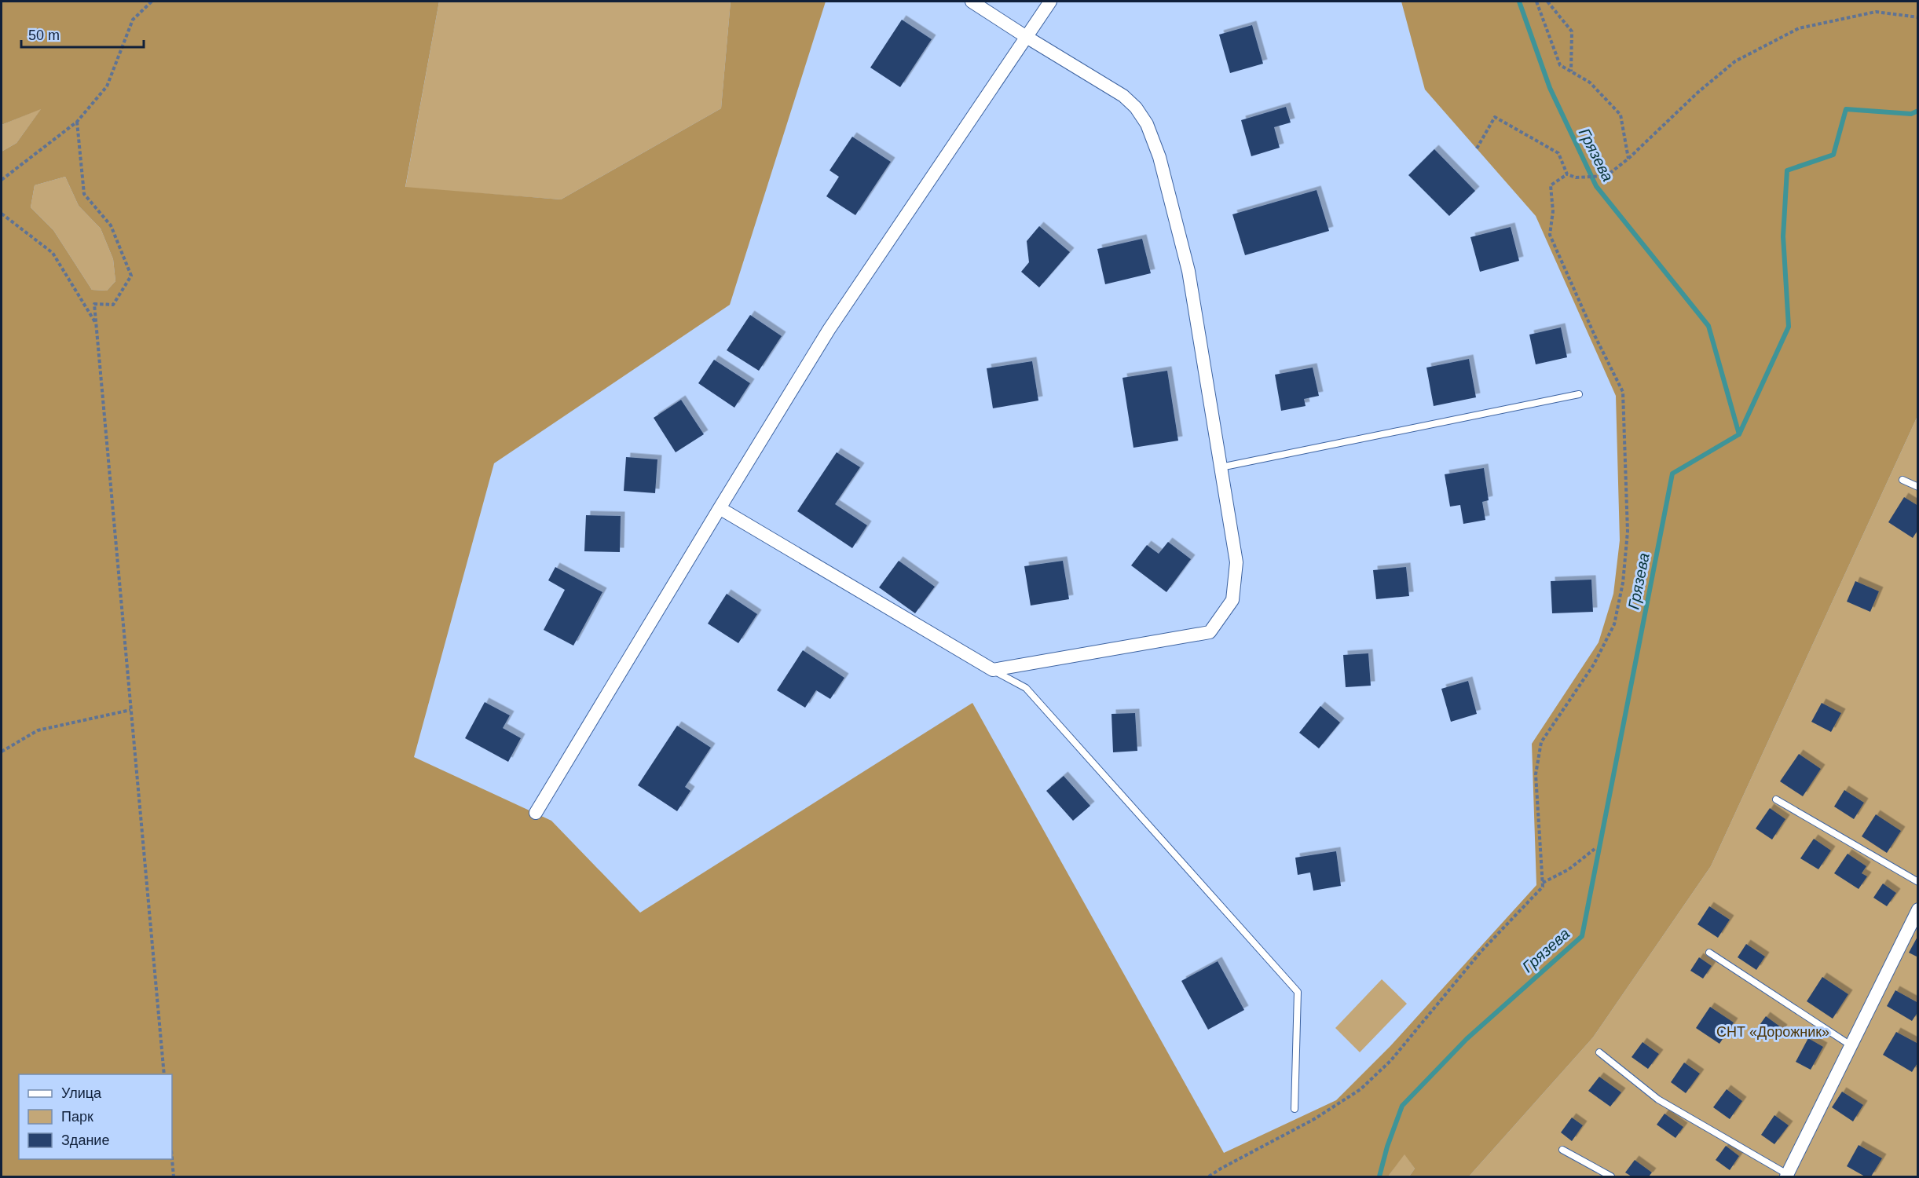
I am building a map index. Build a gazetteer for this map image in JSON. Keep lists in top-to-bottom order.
{
  "water": ["Грязева"],
  "parks": ["СНТ «Дорожник»"],
  "legend": ["Улица", "Парк", "Здание"],
  "scale_bar": "50 m"
}
